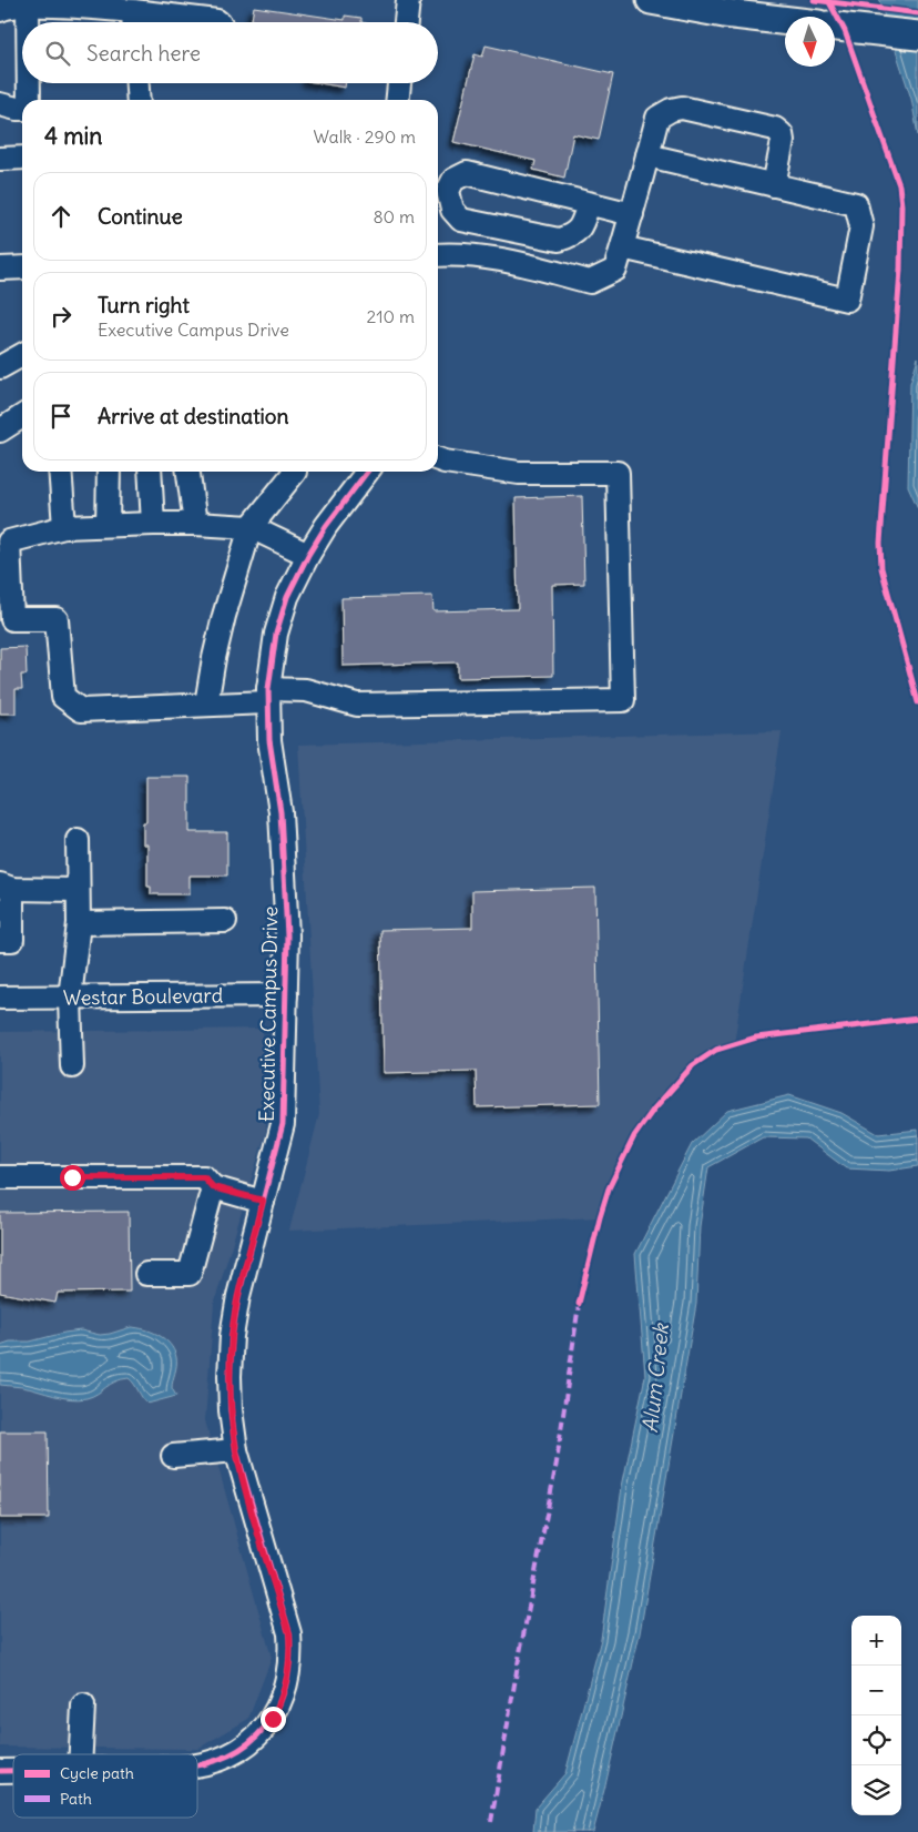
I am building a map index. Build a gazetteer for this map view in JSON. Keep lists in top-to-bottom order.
{
  "streets": {
    "street": ["Westar Boulevard", "Executive Campus Drive"]
  },
  "crossings": [
    ["Westar Boulevard", "Executive Campus Drive"]
  ],
  "water": ["Alum Creek"],
  "legend": ["Cycle path", "Path"],
  "north": "bottom",
  "page": {
    "search": "Search here",
    "heading": ["4 min", "Walk · 290 m"],
    "list": [
      ["Continue", "80 m"],
      ["Turn right", "Executive Campus Drive", "210 m"],
      "Arrive at destination"
    ],
    "map_buttons": ["+", "−"]
  }
}
